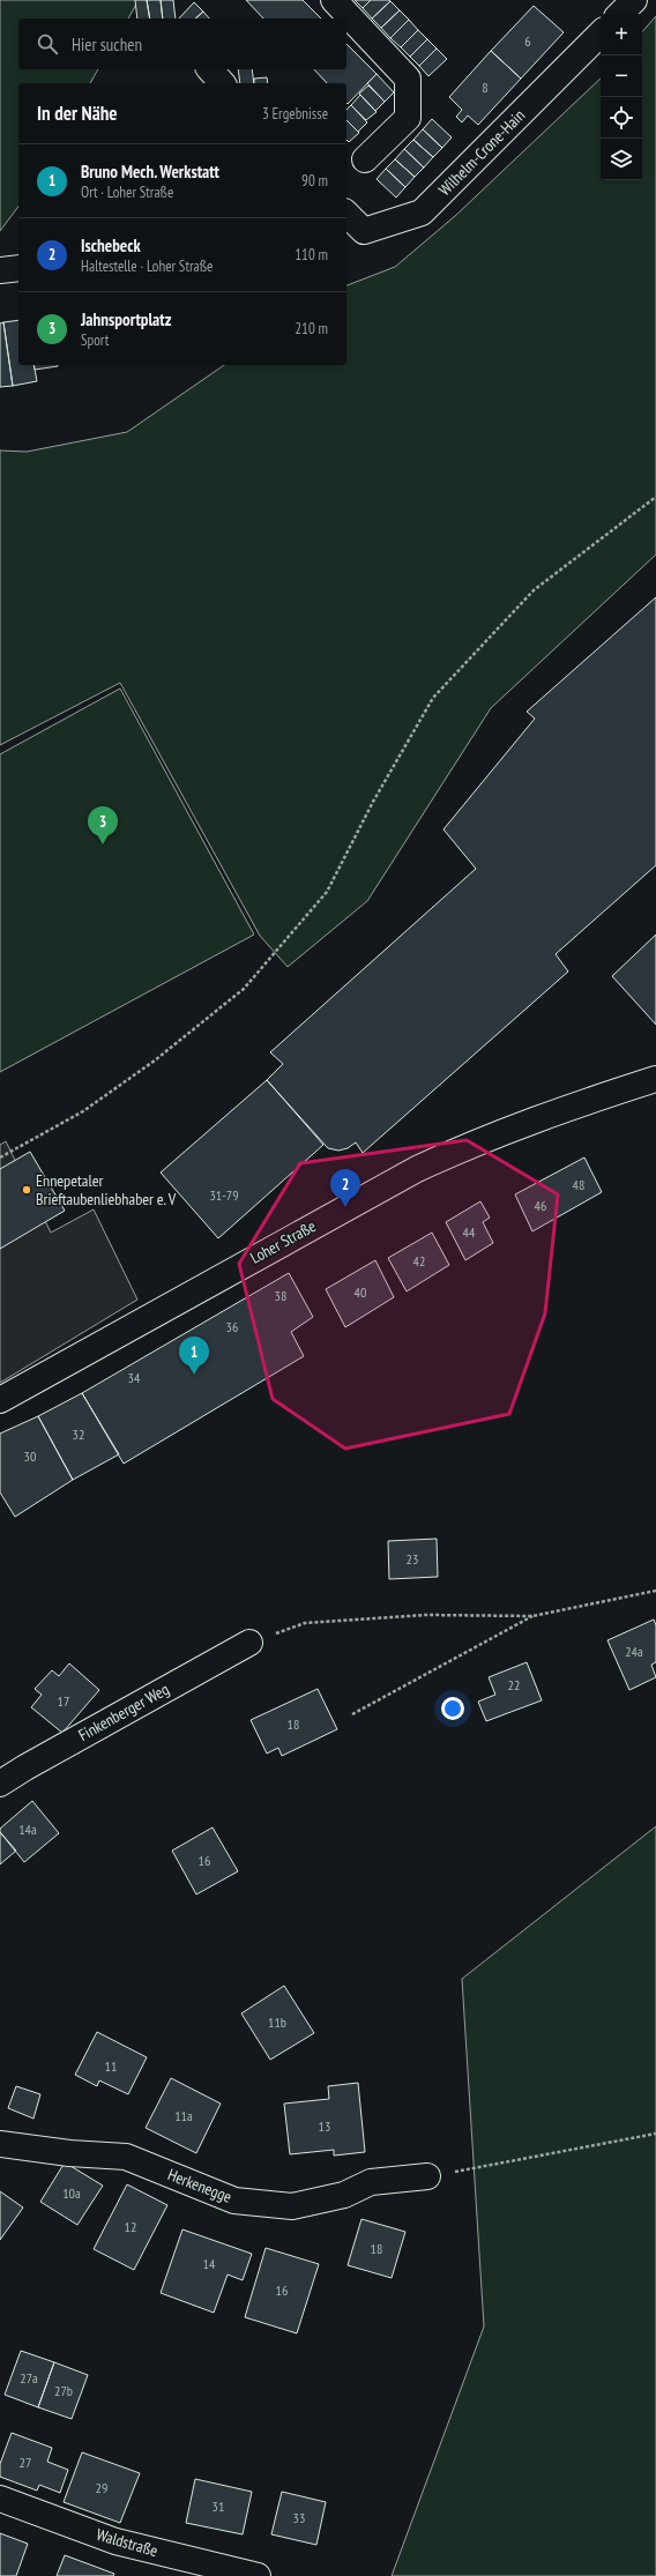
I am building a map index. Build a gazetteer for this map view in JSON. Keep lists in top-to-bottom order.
{
  "streets": {
    "street": [
      "Wilhelm-Crone-Hain",
      "Loher Straße",
      "Finkenberger Weg",
      "Herkenegge",
      "Waldstraße"
    ]
  },
  "places": ["Ennepetaler Brieftaubenliebhaber e. V"],
  "house_numbers": [
    "6",
    "8",
    "48",
    "31-79",
    "46",
    "44",
    "42",
    "40",
    "38",
    "36",
    "34",
    "32",
    "30",
    "23",
    "24a",
    "22",
    "17",
    "18",
    "14a",
    "16",
    "11b",
    "11",
    "11a",
    "13",
    "10a",
    "12",
    "18",
    "14",
    "16",
    "27a",
    "27b",
    "27",
    "29",
    "31",
    "33"
  ],
  "page": {
    "map_buttons": ["+", "−"],
    "search": "Hier suchen",
    "heading": ["In der Nähe", "3 Ergebnisse"],
    "list": [
      {
        "mark": "1",
        "name": "Bruno Mech. Werkstatt",
        "note": "Ort · Loher Straße",
        "value": "90 m"
      },
      {
        "mark": "2",
        "name": "Ischebeck",
        "note": "Haltestelle · Loher Straße",
        "value": "110 m"
      },
      {
        "mark": "3",
        "name": "Jahnsportplatz",
        "note": "Sport",
        "value": "210 m"
      }
    ],
    "pins": ["3", "2", "1"]
  }
}
